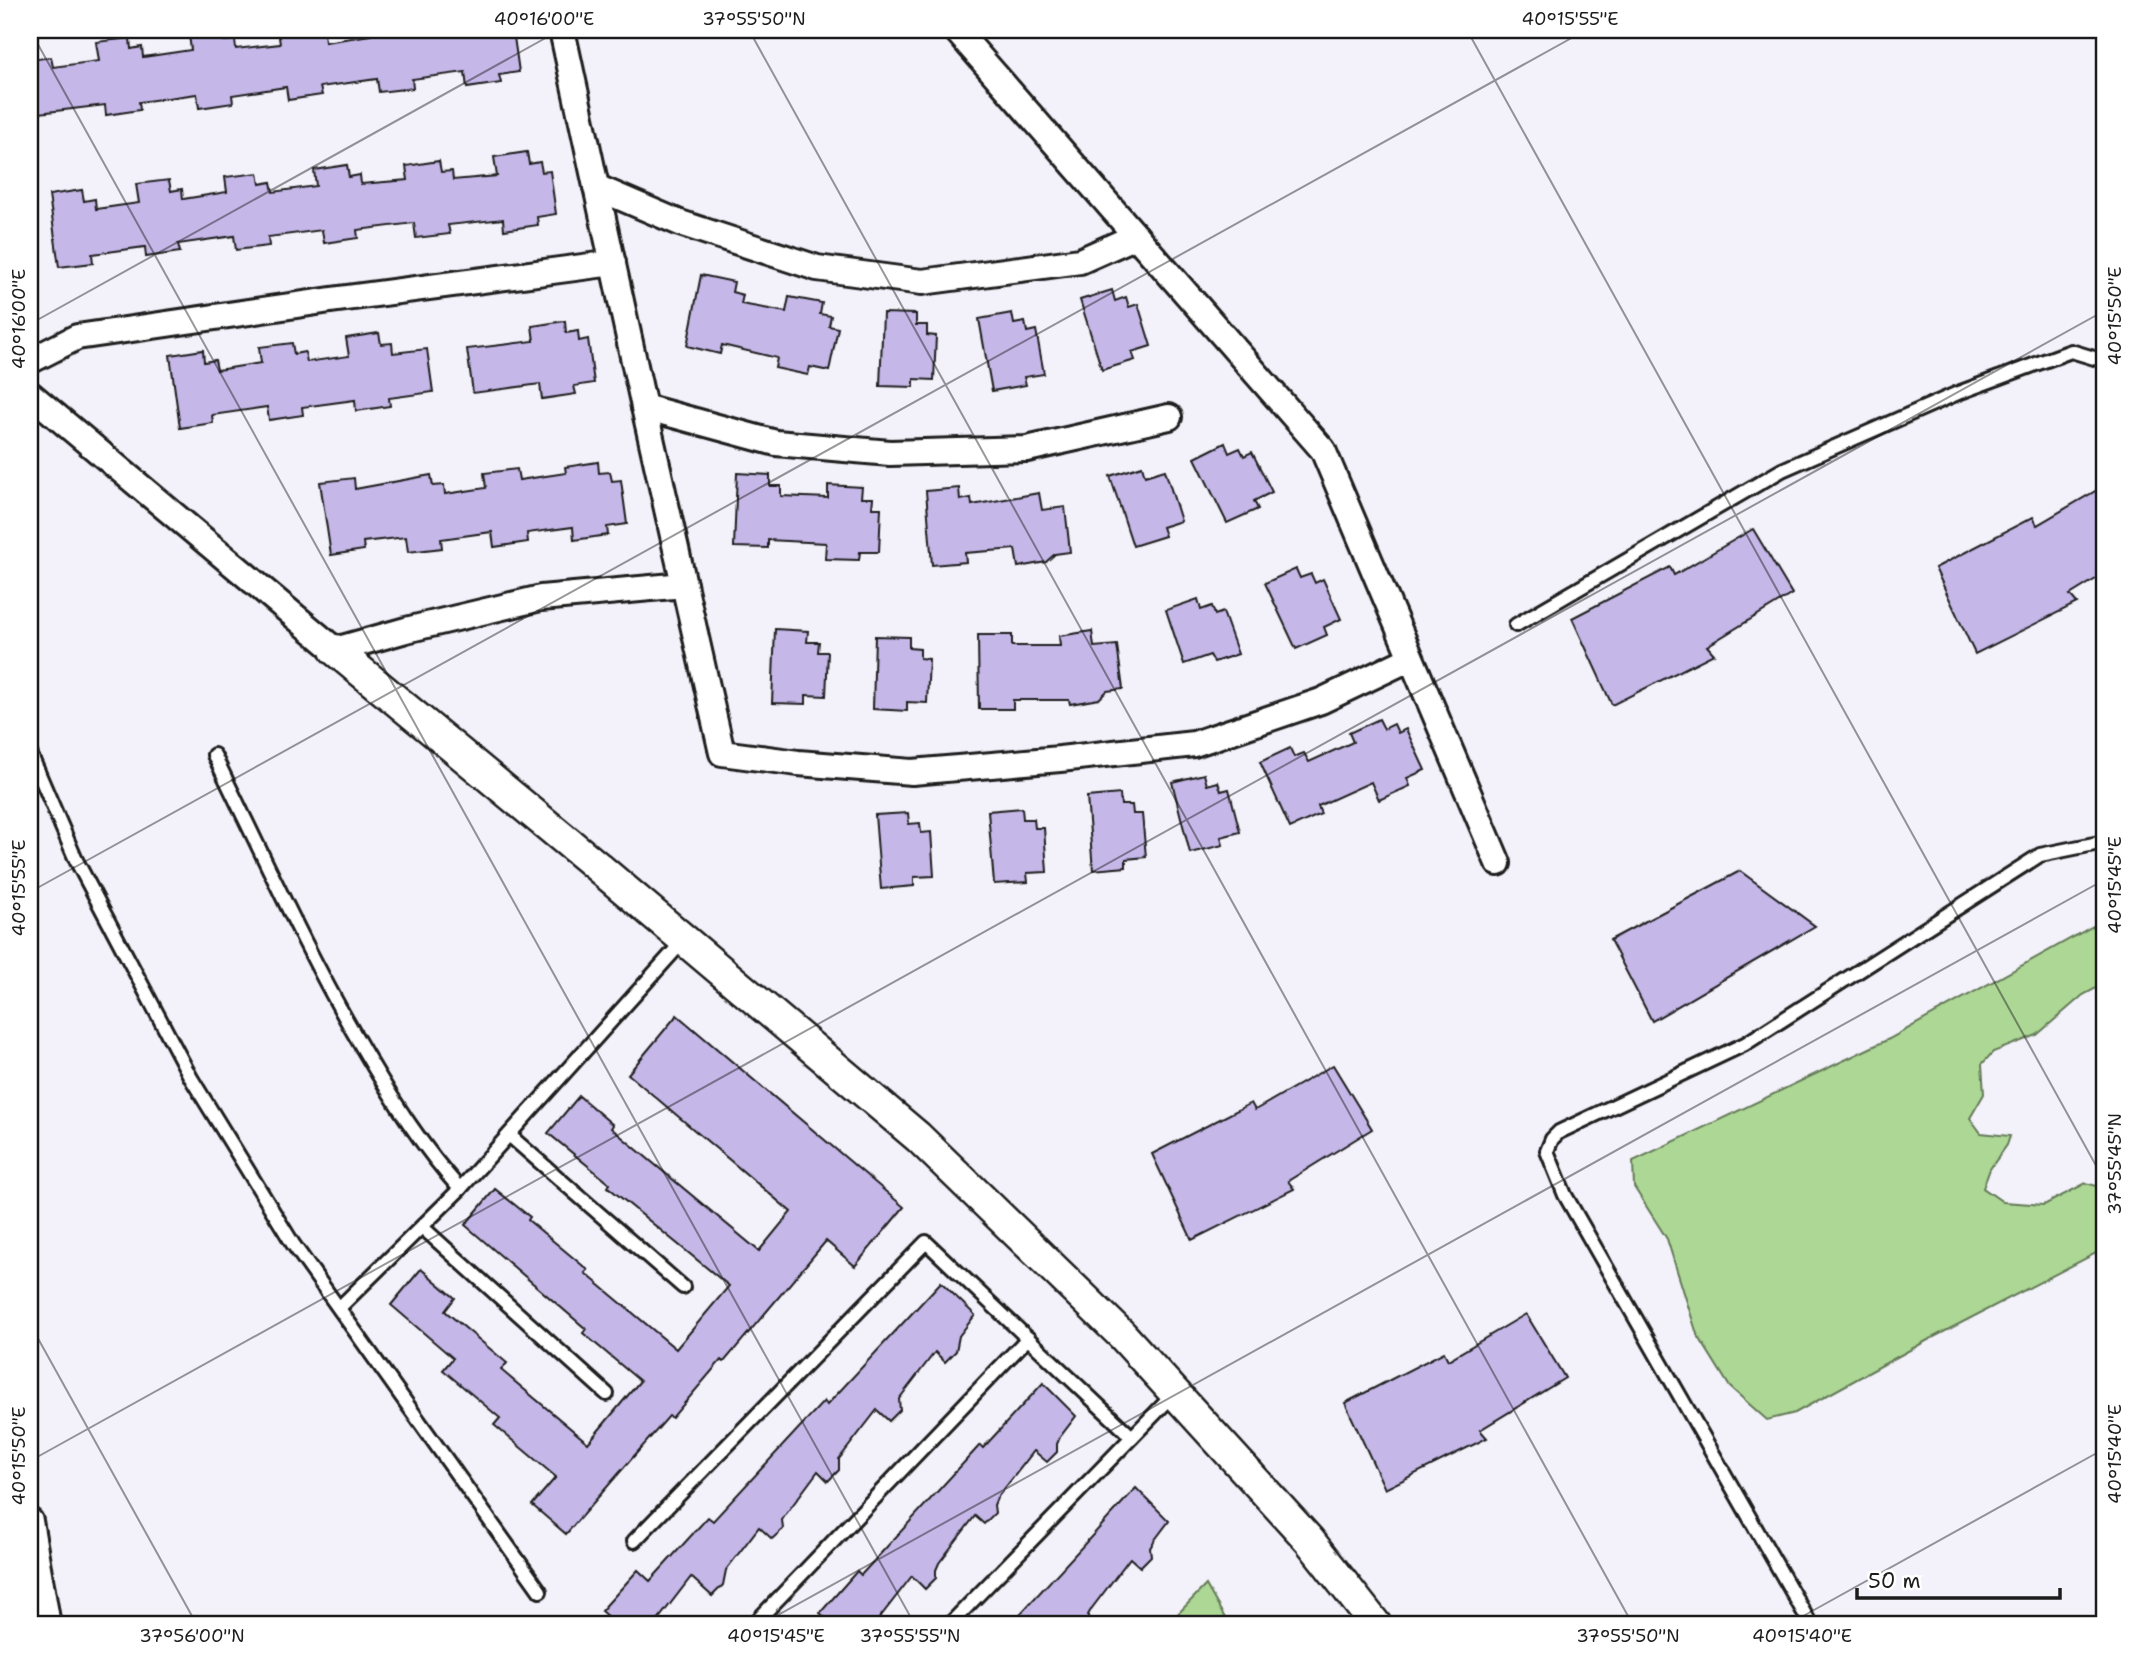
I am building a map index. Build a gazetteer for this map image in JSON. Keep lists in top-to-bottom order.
{
  "scale_bar": "50 m",
  "coordinates": [
    "40°16'00\"E",
    "37°55'50\"N",
    "40°15'55\"E",
    "40°15'50\"E",
    "40°15'45\"E",
    "37°55'45\"N",
    "40°15'40\"E",
    "37°56'00\"N",
    "37°55'55\"N"
  ]
}
